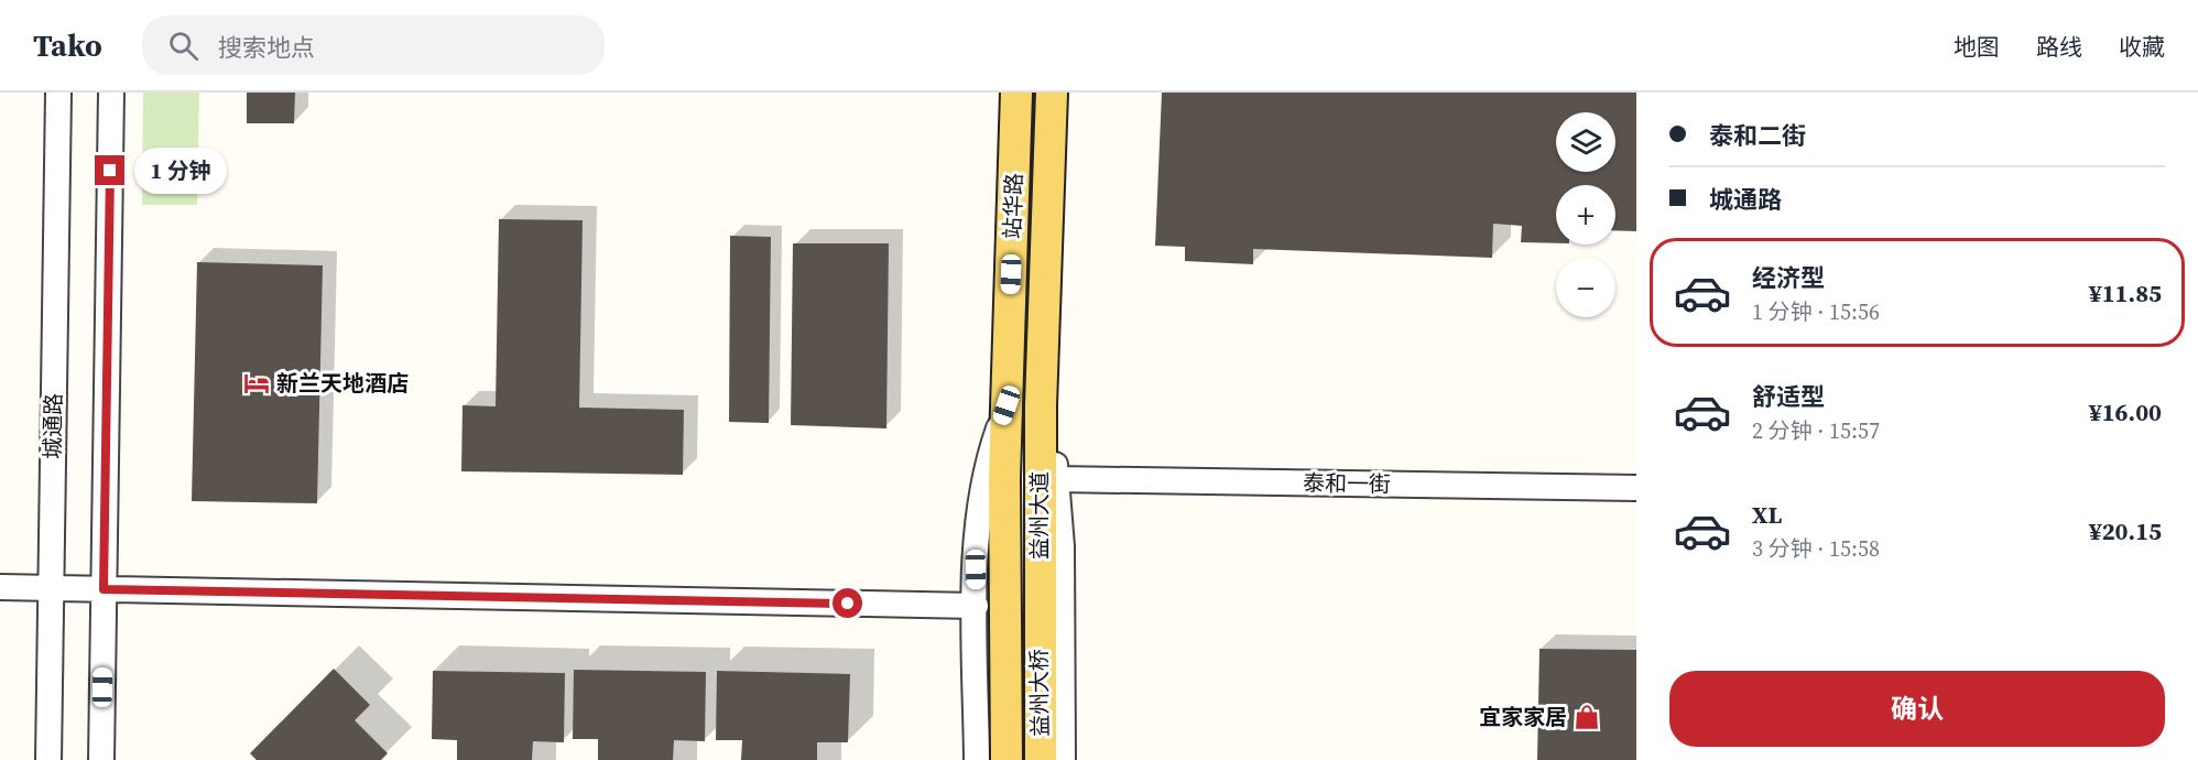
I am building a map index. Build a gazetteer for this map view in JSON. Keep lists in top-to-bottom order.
{
  "streets": {
    "main road": ["站华路", "益州大道", "益州大桥"],
    "street": ["城通路", "泰和一街"]
  },
  "crossings": [
    ["站华路", "益州大道"],
    ["益州大道", "益州大桥"]
  ],
  "places": {
    "hotel": ["新兰天地酒店"],
    "shop": ["宜家家居"]
  },
  "page": {
    "header": "Tako",
    "search": "搜索地点",
    "nav": ["地图", "路线", "收藏"],
    "banner": ["泰和二街", "城通路"],
    "map_buttons": ["+", "−"],
    "bubble": "1 分钟",
    "list": [
      {
        "name": "经济型",
        "note": "1 分钟 · 15:56",
        "value": "¥11.85"
      },
      {
        "name": "舒适型",
        "note": "2 分钟 · 15:57",
        "value": "¥16.00"
      },
      {
        "name": "XL",
        "note": "3 分钟 · 15:58",
        "value": "¥20.15"
      }
    ],
    "buttons": "确认"
  }
}
